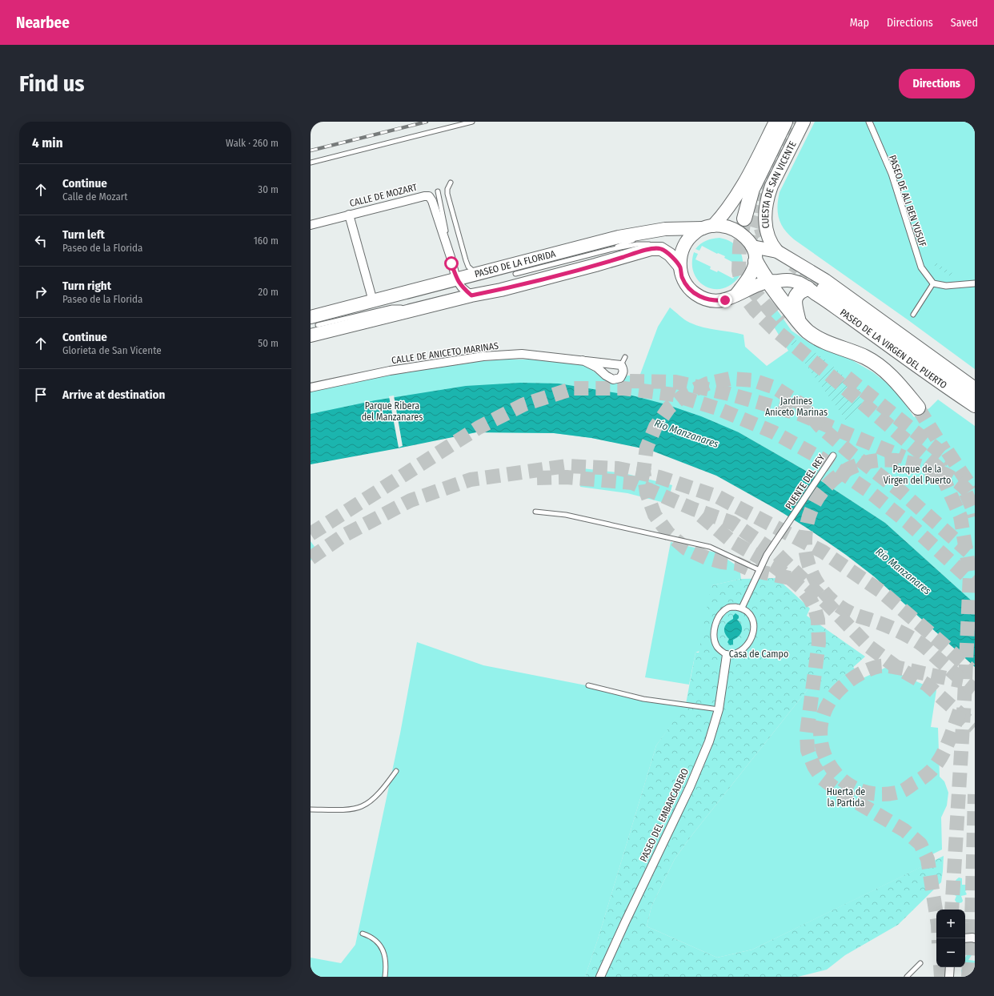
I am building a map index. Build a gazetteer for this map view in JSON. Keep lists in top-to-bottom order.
{
  "streets": {
    "main road": ["CUESTA DE SAN VICENTE", "PASEO DE LA FLORIDA", "PASEO DE LA VIRGEN DEL PUERTO"],
    "street": [
      "CALLE DE MOZART",
      "PASEO DE ALI BEN YUSUF",
      "CALLE DE ANICETO MARINAS",
      "PUENTE DEL REY",
      "PASEO DEL EMBARCADERO"
    ]
  },
  "crossings": [
    ["CUESTA DE SAN VICENTE", "PASEO DE LA FLORIDA"],
    ["CUESTA DE SAN VICENTE", "PASEO DE LA VIRGEN DEL PUERTO"],
    ["CALLE DE MOZART", "PASEO DE LA FLORIDA"],
    ["PASEO DE LA FLORIDA", "PASEO DE LA VIRGEN DEL PUERTO"]
  ],
  "water": ["Río Manzanares"],
  "parks": [
    "Jardines Aniceto Marinas",
    "Parque Ribera del Manzanares",
    "Parque de la Virgen del Puerto",
    "Casa de Campo",
    "Huerta de la Partida"
  ],
  "page": {
    "header": "Nearbee",
    "nav": ["Map", "Directions", "Saved"],
    "buttons": "Directions",
    "title": "Find us",
    "heading": ["4 min", "Walk · 260 m"],
    "list": [
      ["Continue", "Calle de Mozart", "30 m"],
      ["Turn left", "Paseo de la Florida", "160 m"],
      ["Turn right", "Paseo de la Florida", "20 m"],
      ["Continue", "Glorieta de San Vicente", "50 m"],
      "Arrive at destination"
    ],
    "map_buttons": ["+", "−"]
  }
}
